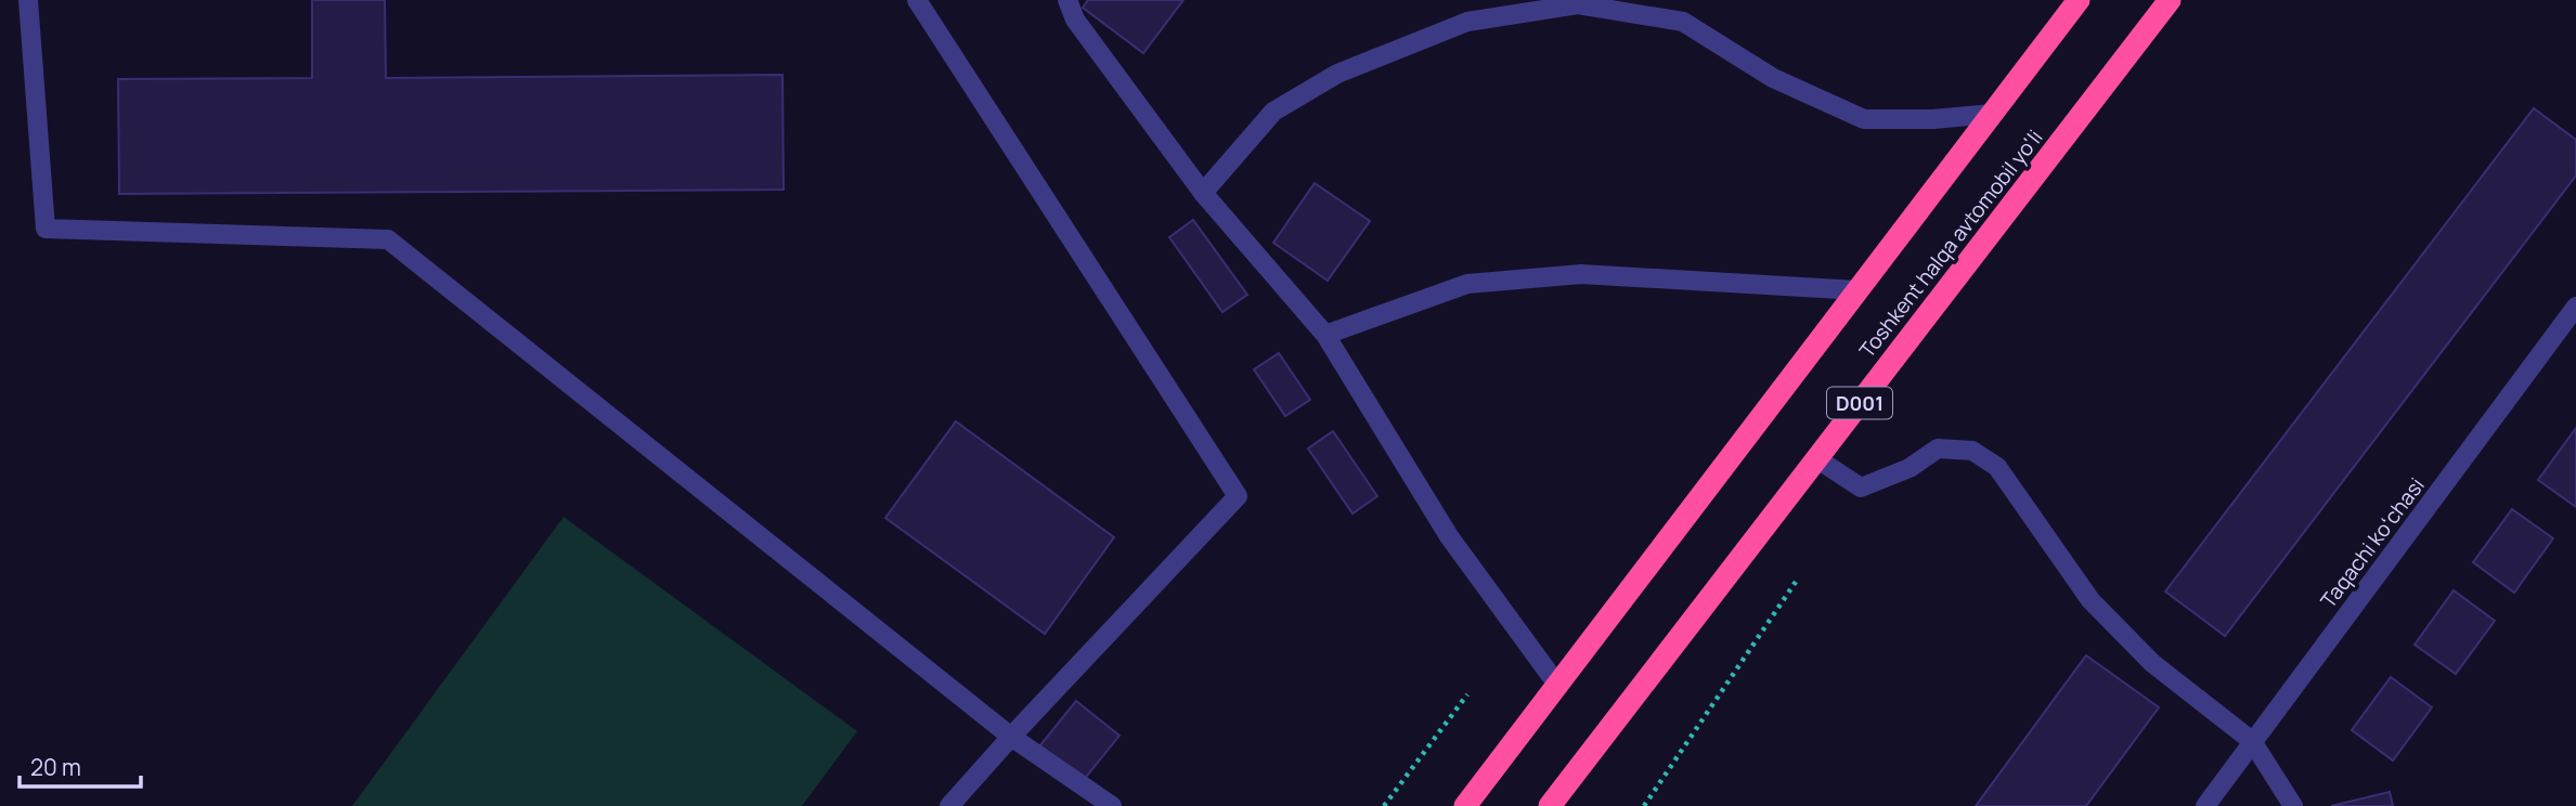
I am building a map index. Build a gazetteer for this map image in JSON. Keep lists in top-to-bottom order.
{
  "streets": {
    "highway": ["Toshkent halqa avtomobil yo'li", "D001"],
    "street": ["Taqachi koʻchasi"]
  },
  "scale_bar": "20 m"
}
